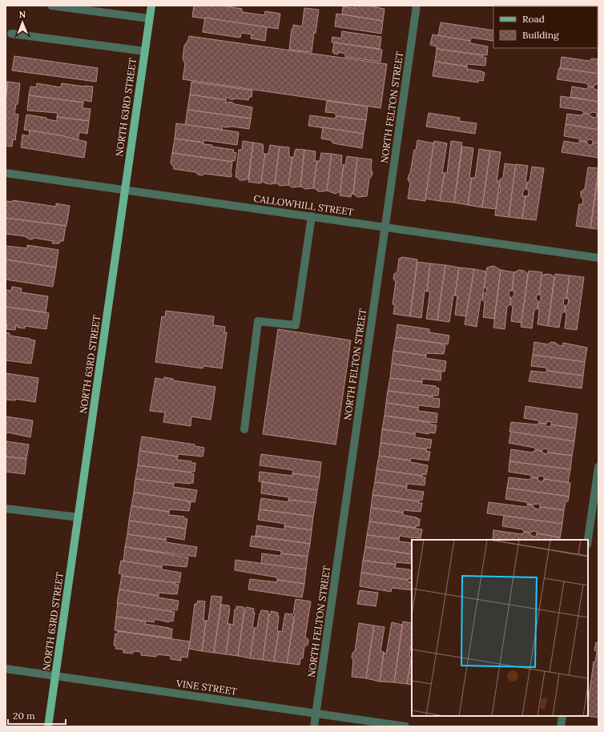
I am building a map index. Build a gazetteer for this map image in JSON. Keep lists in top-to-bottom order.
{
  "streets": {
    "main road": ["NORTH 63RD STREET"],
    "street": ["NORTH FELTON STREET", "CALLOWHILL STREET", "VINE STREET"]
  },
  "crossings": [
    ["NORTH 63RD STREET", "CALLOWHILL STREET"],
    ["NORTH 63RD STREET", "VINE STREET"],
    ["NORTH FELTON STREET", "CALLOWHILL STREET"],
    ["NORTH FELTON STREET", "VINE STREET"]
  ],
  "legend": ["Road", "Building"],
  "scale_bar": "20 m",
  "north": "top"
}
